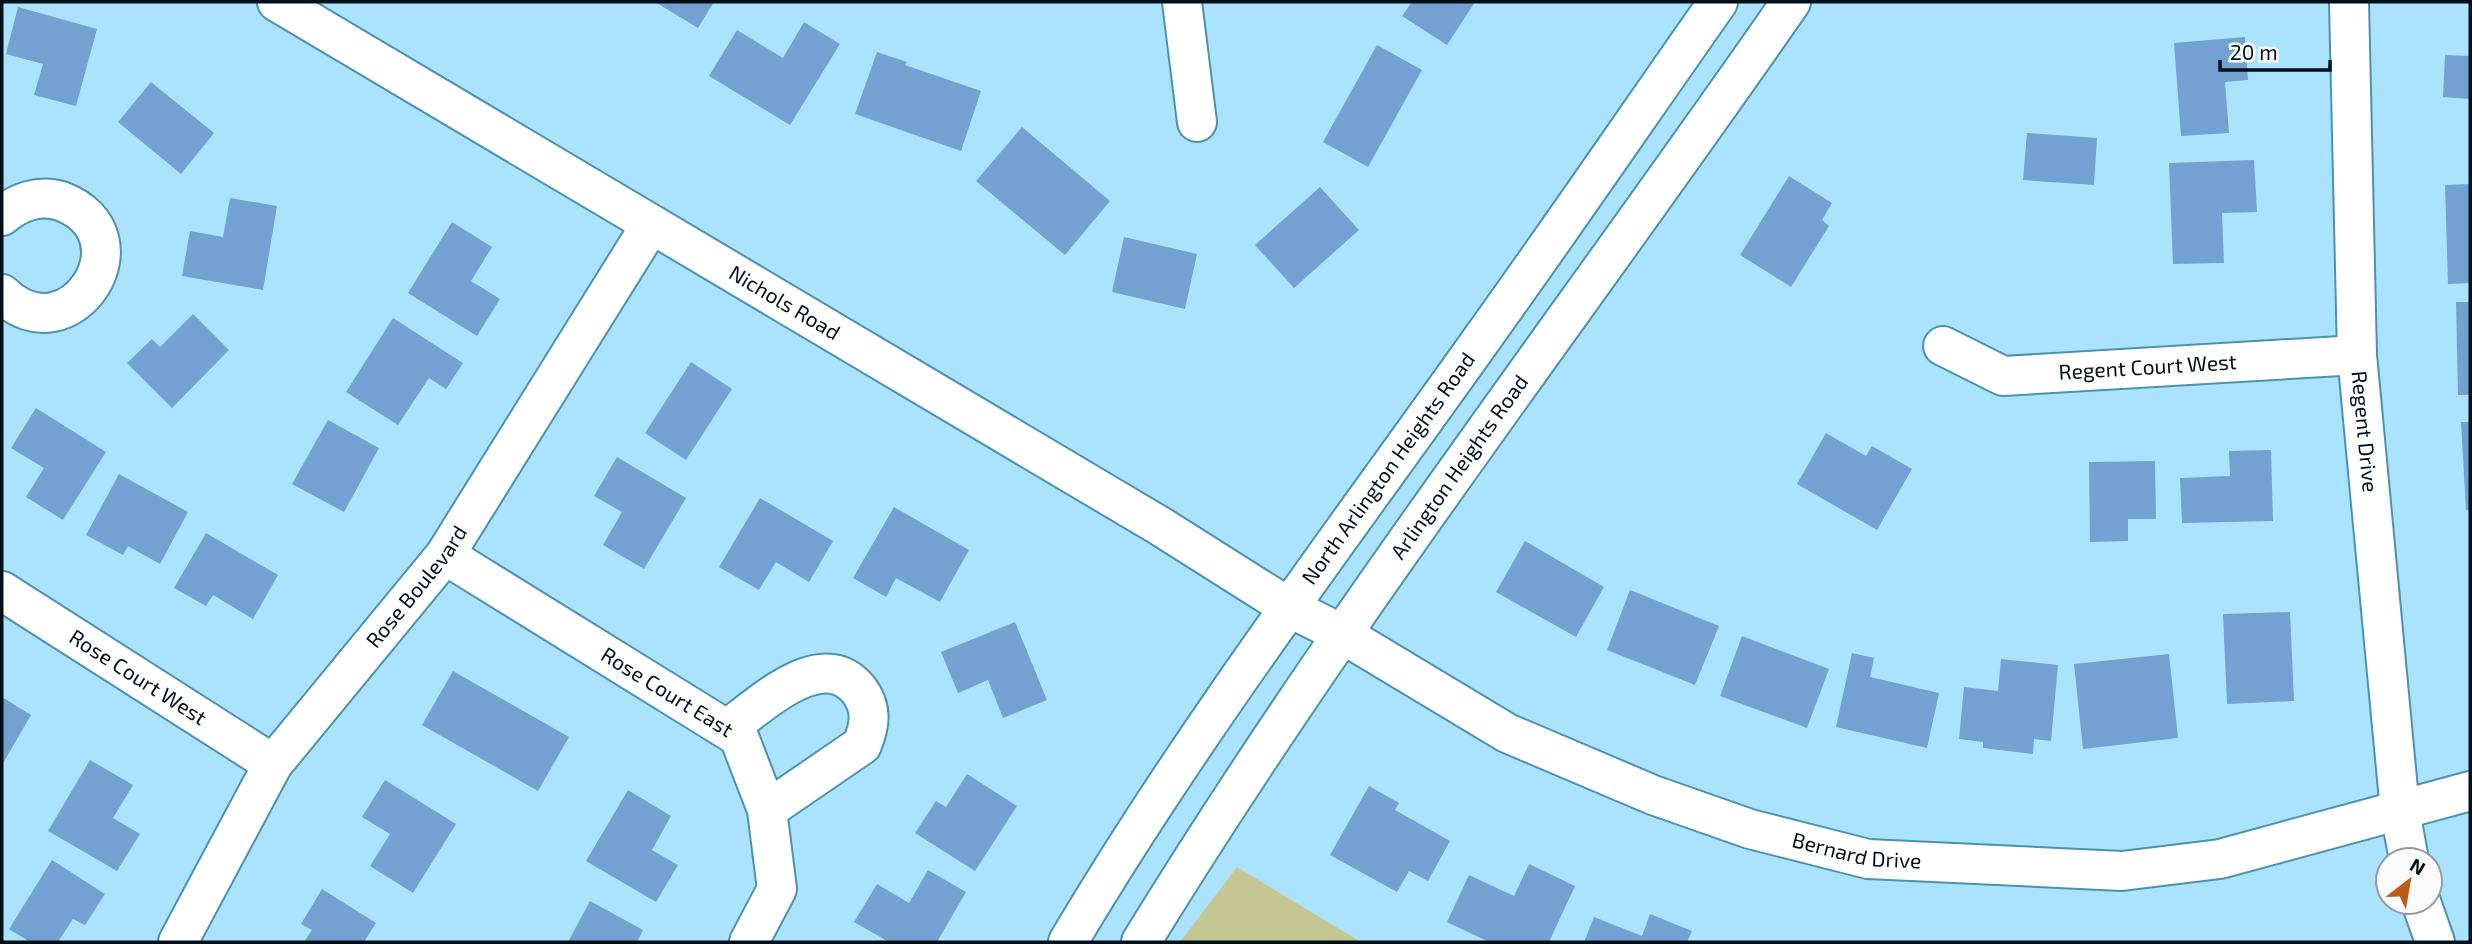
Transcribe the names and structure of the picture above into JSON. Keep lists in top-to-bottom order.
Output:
{
  "streets": {
    "street": [
      "Nichols Road",
      "Regent Court West",
      "Regent Drive",
      "Arlington Heights Road",
      "North Arlington Heights Road",
      "Rose Boulevard",
      "Rose Court West",
      "Rose Court East",
      "Bernard Drive"
    ]
  },
  "crossings": [
    ["Nichols Road", "North Arlington Heights Road"],
    ["Nichols Road", "Rose Boulevard"],
    ["Nichols Road", "Bernard Drive"],
    ["Regent Court West", "Regent Drive"],
    ["Regent Drive", "Bernard Drive"],
    ["Arlington Heights Road", "Bernard Drive"],
    ["North Arlington Heights Road", "Bernard Drive"],
    ["Rose Boulevard", "Rose Court West"],
    ["Rose Boulevard", "Rose Court East"]
  ],
  "scale_bar": "20 m",
  "north": "top right"
}
